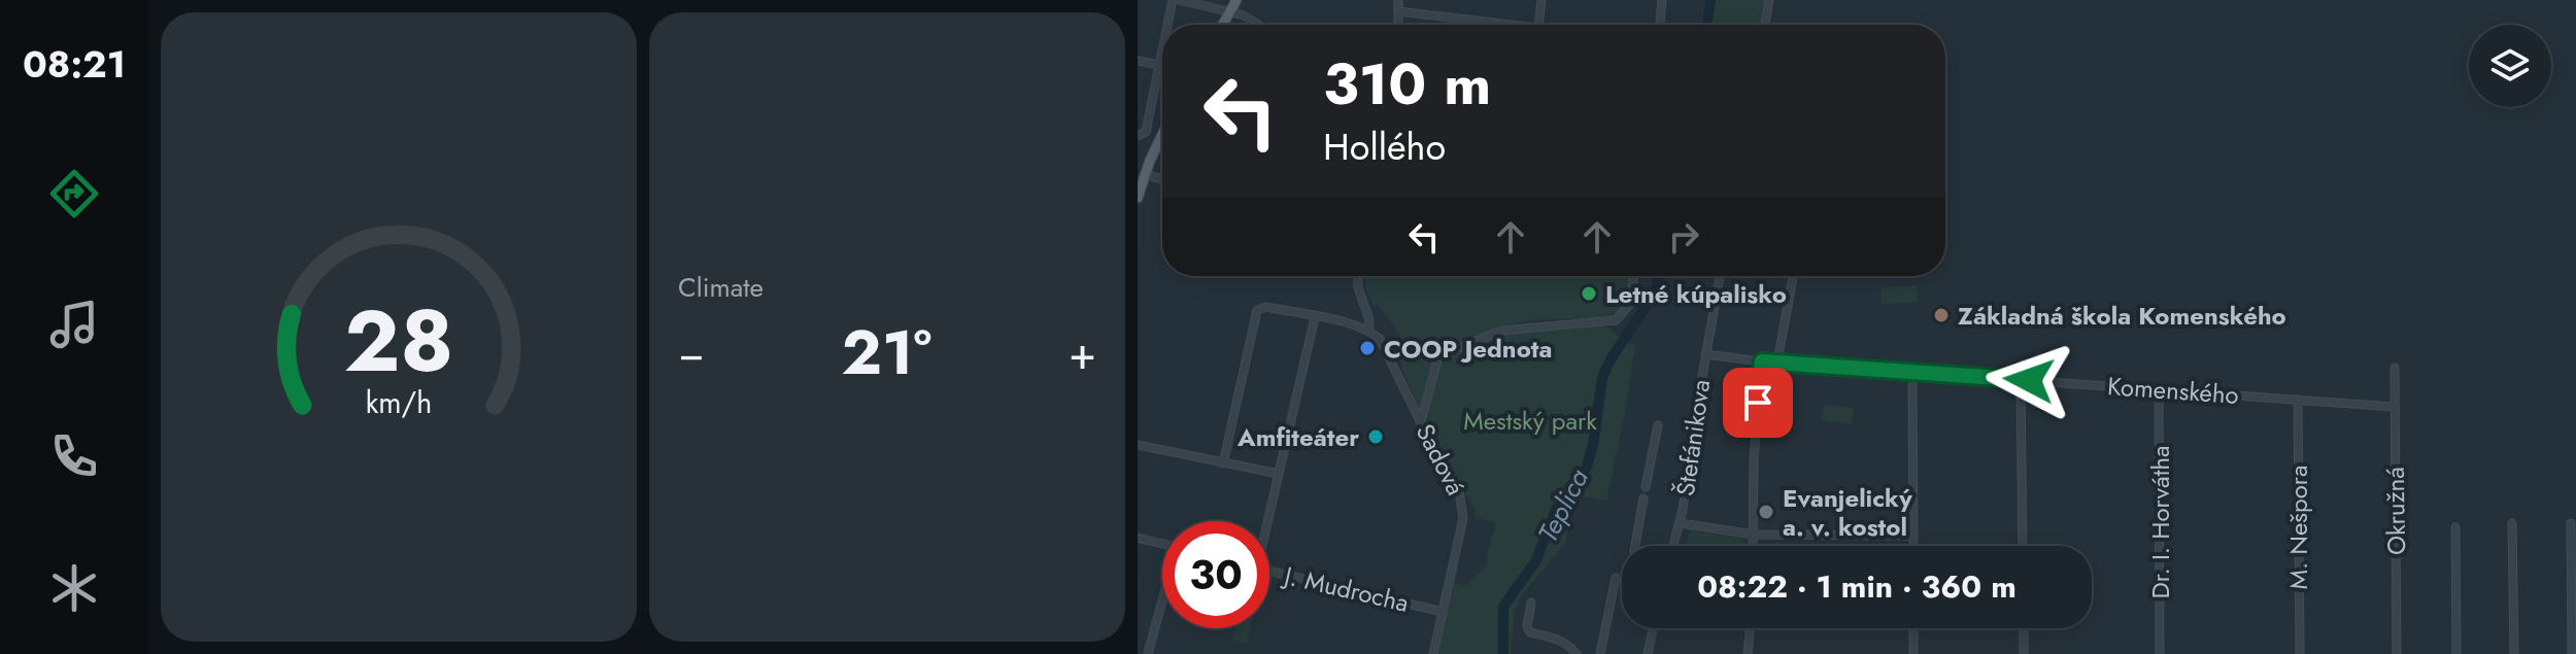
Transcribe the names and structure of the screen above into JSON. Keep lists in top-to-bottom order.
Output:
{
  "streets": {
    "street": [
      "Komenského",
      "Štefánikova",
      "Sadová",
      "Okružná",
      "Dr. I. Horvátha",
      "M. Nešpora",
      "J. Mudrocha"
    ]
  },
  "crossings": [
    ["Komenského", "Štefánikova"],
    ["Komenského", "Okružná"],
    ["Komenského", "Dr. I. Horvátha"],
    ["Komenského", "M. Nešpora"],
    ["Sadová", "J. Mudrocha"]
  ],
  "water": ["Teplica"],
  "parks": ["Mestský park"],
  "places": [
    "Letné kúpalisko",
    "Základná škola Komenského",
    "COOP Jednota",
    "Amfiteáter",
    "Evanjelický a. v. kostol"
  ],
  "page": {
    "tabs": "08:21",
    "tile": "Climate",
    "turn": ["310 m", "Hollého"],
    "heat": ["−", "21°", "+"],
    "limit": "30",
    "trip": "08:22 · 1 min · 360 m",
    "gauge": ["28", "km/h"]
  }
}
